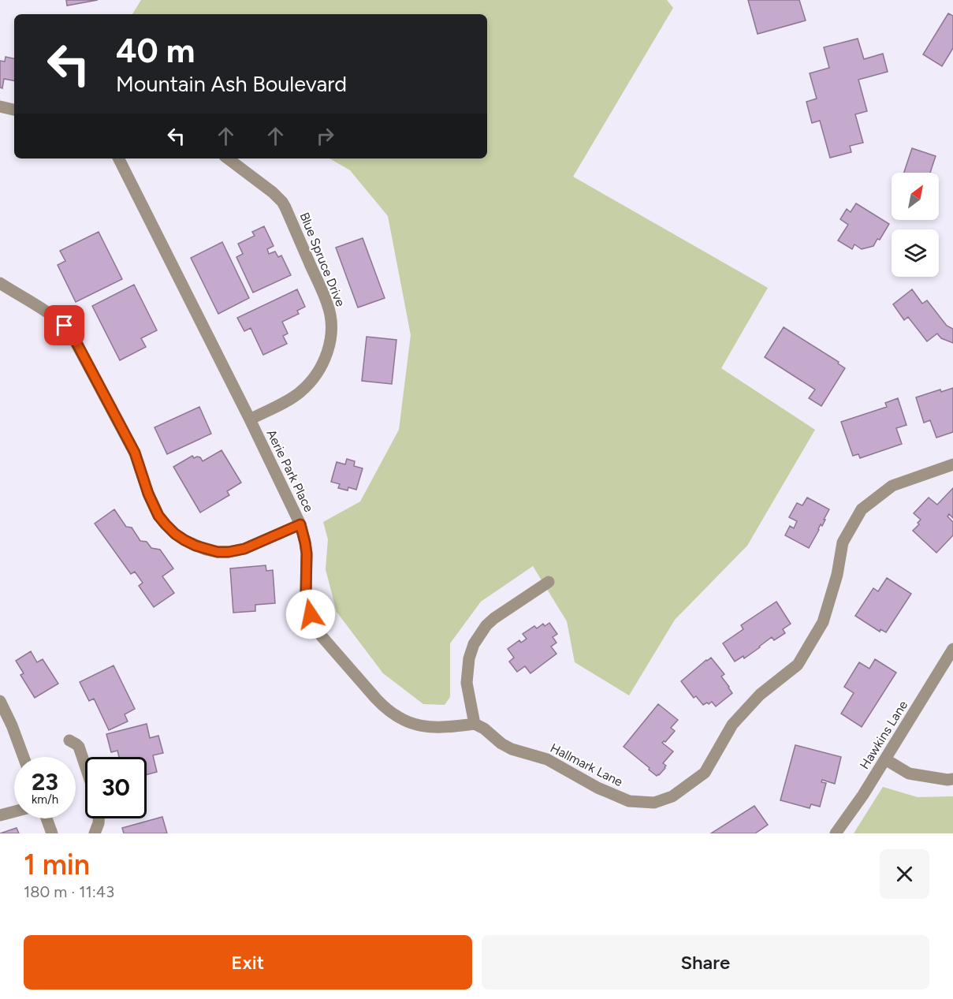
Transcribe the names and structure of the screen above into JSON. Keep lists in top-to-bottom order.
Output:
{
  "streets": {
    "street": [
      "Blue Spruce Drive",
      "Aerie Park Place",
      "Hawkins Lane",
      "Hallmark Lane"
    ]
  },
  "crossings": [
    ["Blue Spruce Drive", "Aerie Park Place"],
    ["Aerie Park Place", "Hallmark Lane"]
  ],
  "north": "top right",
  "page": {
    "turn": ["40 m", "Mountain Ash Boulevard"],
    "speed": "23 km/h",
    "limit": "30",
    "heading": ["1 min", "180 m · 11:43"],
    "buttons": ["Exit", "Share"]
  }
}
